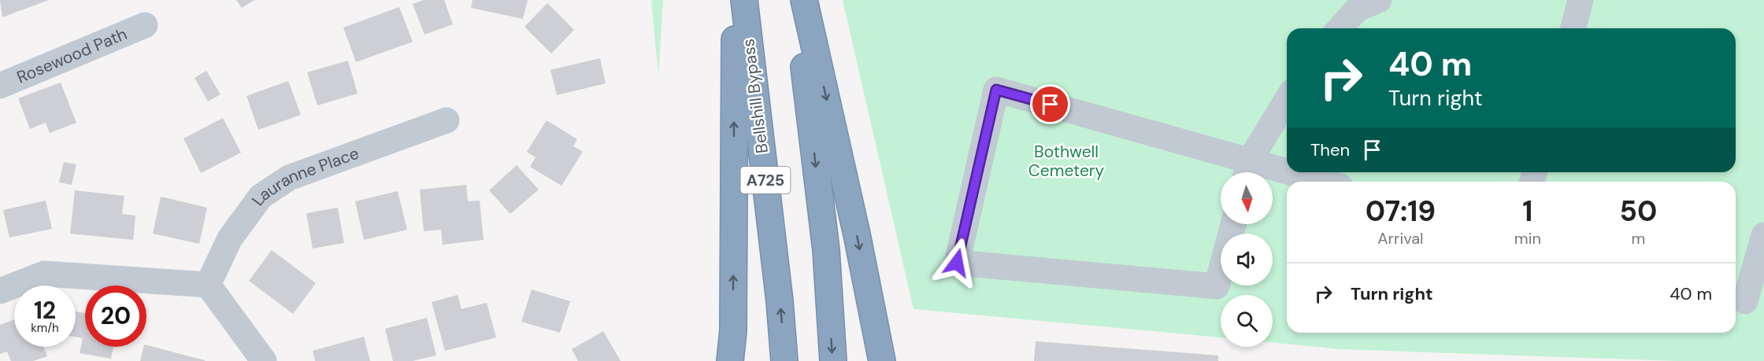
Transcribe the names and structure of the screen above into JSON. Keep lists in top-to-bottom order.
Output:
{
  "streets": {
    "highway": ["Bellshill Bypass", "A725"],
    "street": ["Rosewood Path", "Lauranne Place"]
  },
  "parks": ["Bothwell Cemetery"],
  "north": "bottom",
  "page": {
    "turn": ["40 m", "Turn right"],
    "then": "Then",
    "eta": [
      "07:19",
      "Arrival",
      "1",
      "min",
      "50",
      "m"
    ],
    "list": [
      {
        "name": "Turn right",
        "value": "40 m"
      }
    ],
    "speed": "12 km/h",
    "limit": "20"
  }
}
